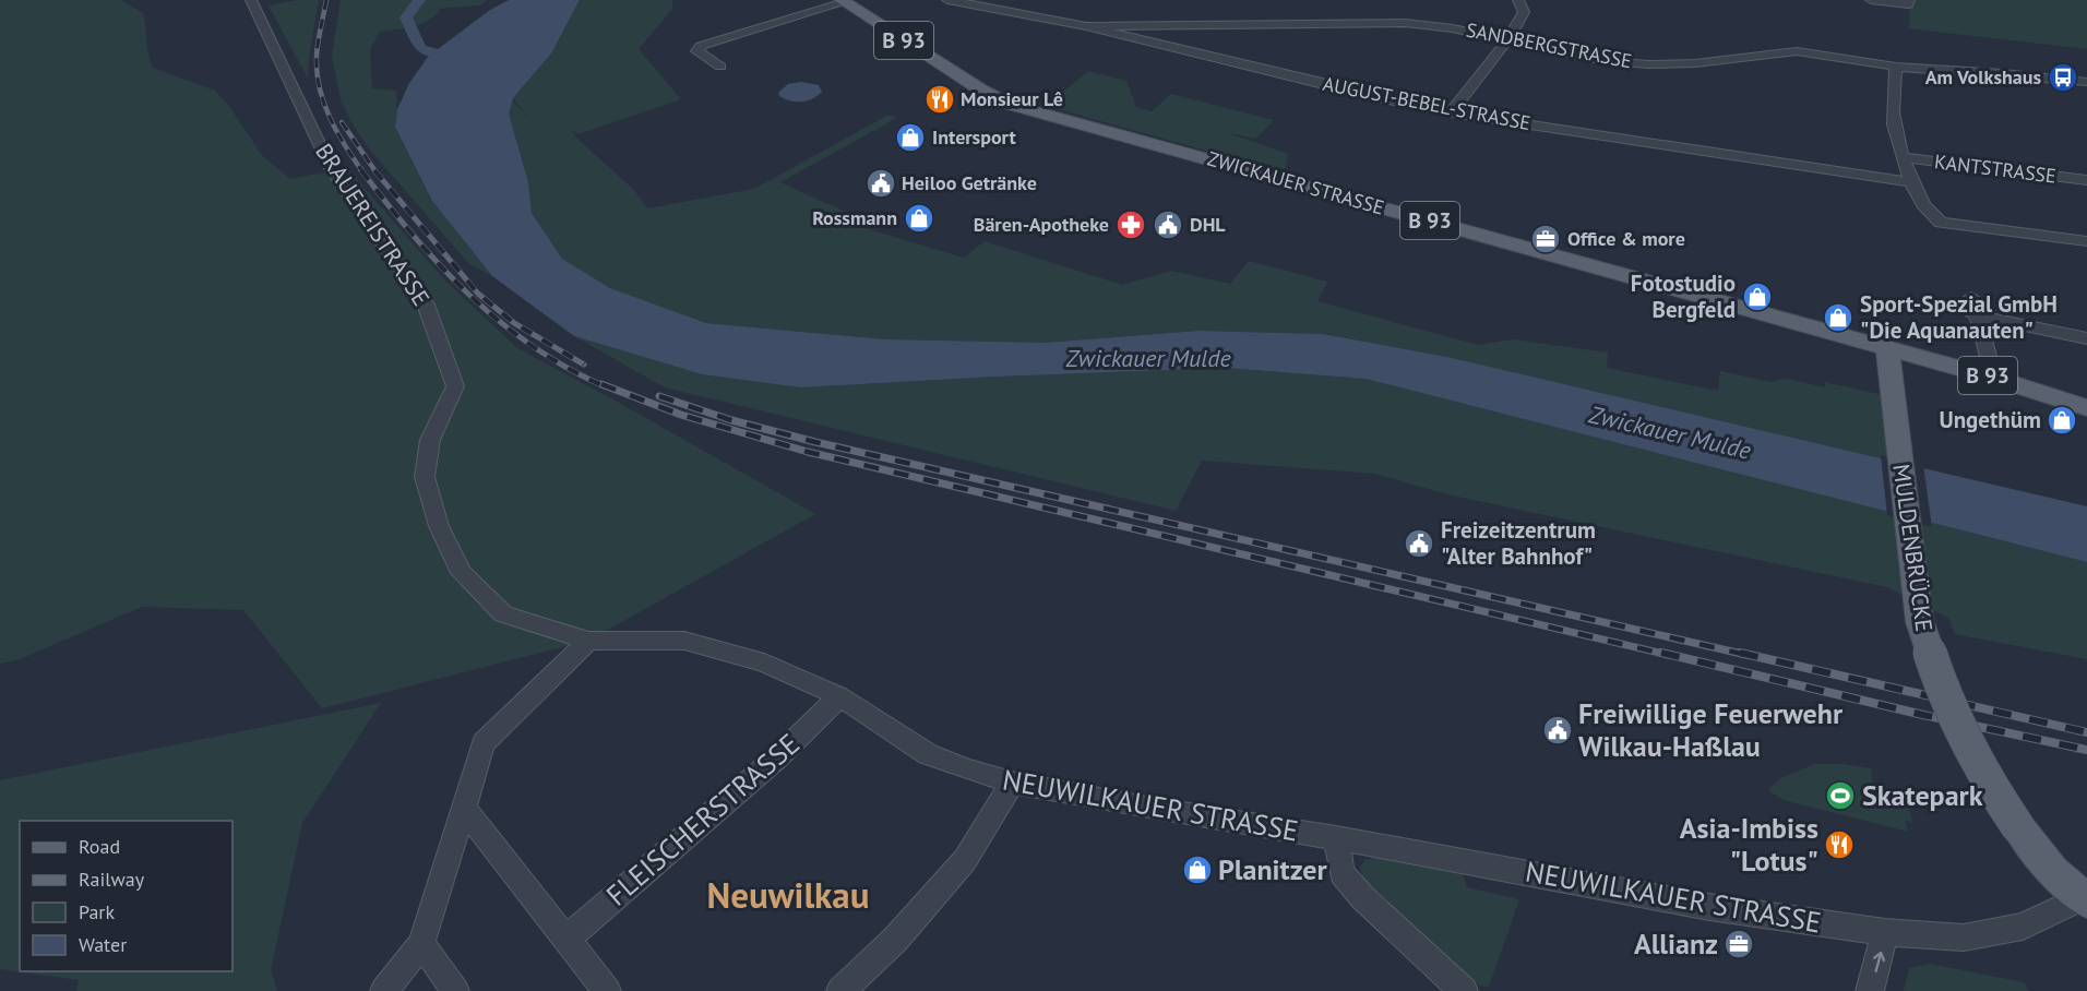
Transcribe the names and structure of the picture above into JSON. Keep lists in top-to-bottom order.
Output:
{
  "streets": {
    "main road": ["B 93", "ZWICKAUER STRASSE", "MULDENBRÜCKE"],
    "street": [
      "SANDBERGSTRASSE",
      "AUGUST-BEBEL-STRASSE",
      "KANTSTRASSE",
      "BRAUEREISTRASSE",
      "NEUWILKAUER STRASSE",
      "FLEISCHERSTRASSE"
    ]
  },
  "crossings": [
    ["B 93", "ZWICKAUER STRASSE"],
    ["B 93", "MULDENBRÜCKE"],
    ["SANDBERGSTRASSE", "AUGUST-BEBEL-STRASSE"],
    ["ZWICKAUER STRASSE", "MULDENBRÜCKE"],
    ["BRAUEREISTRASSE", "NEUWILKAUER STRASSE"],
    ["MULDENBRÜCKE", "NEUWILKAUER STRASSE"],
    ["NEUWILKAUER STRASSE", "FLEISCHERSTRASSE"]
  ],
  "districts": ["Neuwilkau"],
  "water": ["Zwickauer Mulde"],
  "places": {
    "bus stop": ["Am Volkshaus"],
    "restaurant": ["Monsieur Lê", "Asia-Imbiss \"Lotus\""],
    "shop": [
      "Intersport",
      "Rossmann",
      "Fotostudio Bergfeld",
      "Sport-Spezial GmbH \"Die Aquanauten\"",
      "Ungethüm",
      "Planitzer"
    ],
    "public building": [
      "Heiloo Getränke",
      "DHL",
      "Freizeitzentrum \"Alter Bahnhof\"",
      "Freiwillige Feuerwehr Wilkau-Haßlau"
    ],
    "pharmacy": ["Bären-Apotheke"],
    "office": ["Office & more", "Allianz"],
    "sports": ["Skatepark"]
  },
  "legend": [
    "Road",
    "Railway",
    "Park",
    "Water"
  ]
}
